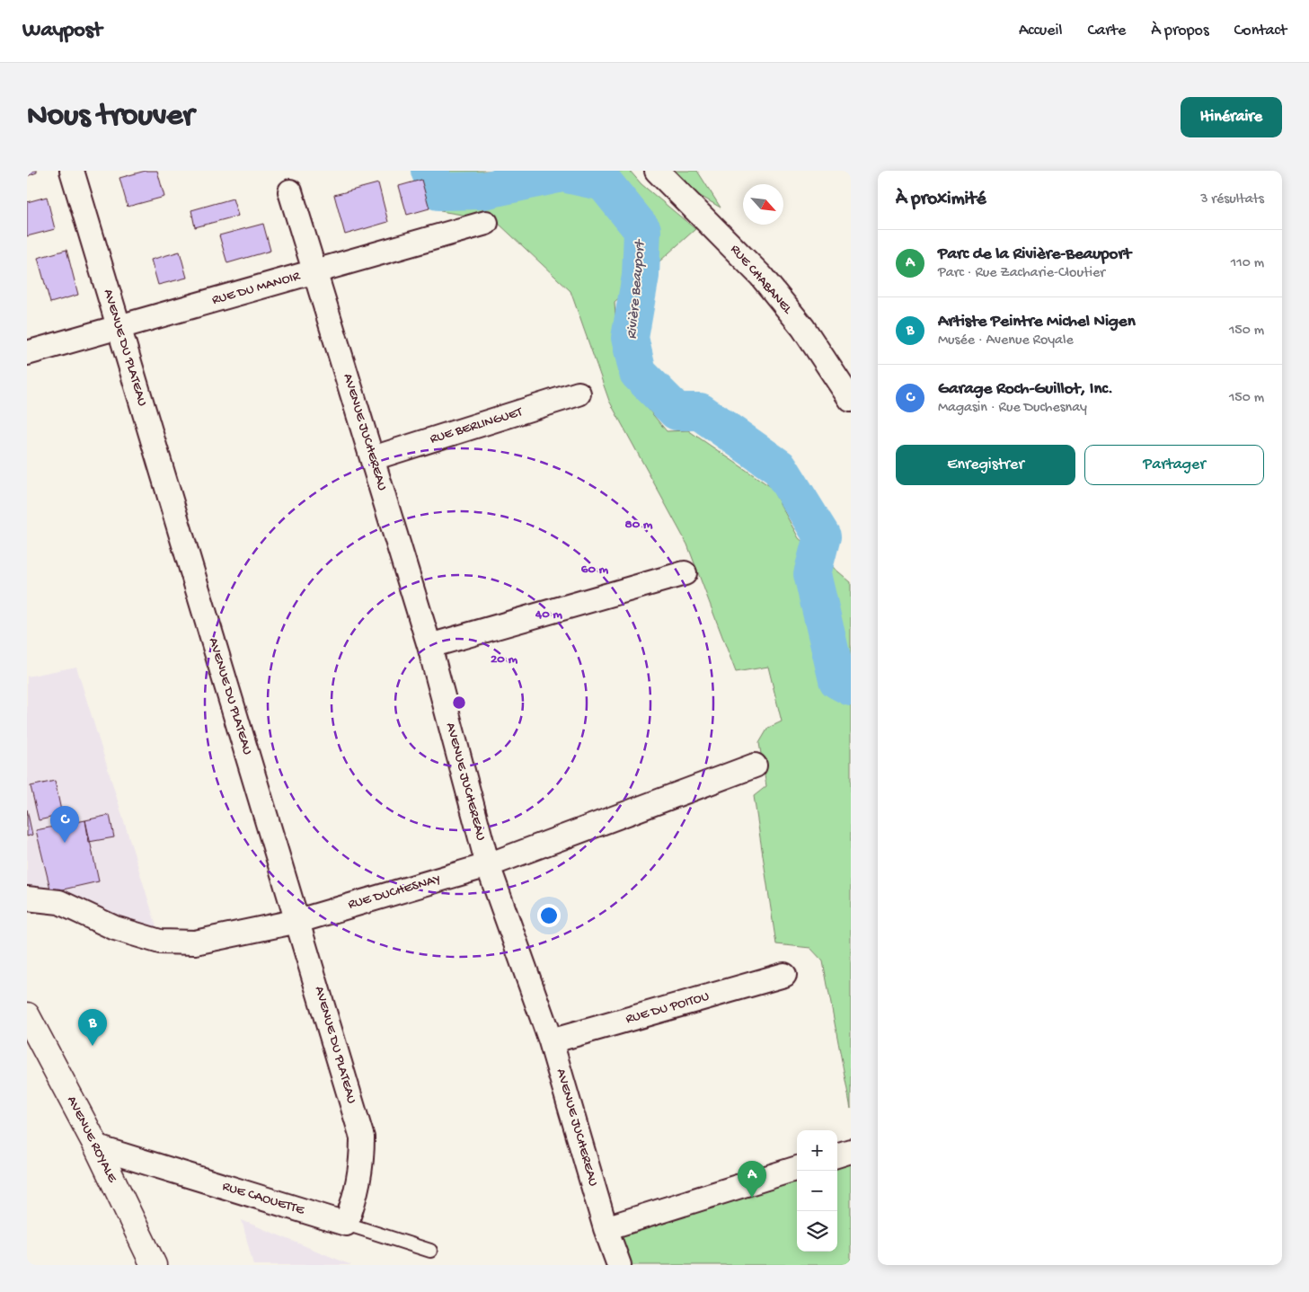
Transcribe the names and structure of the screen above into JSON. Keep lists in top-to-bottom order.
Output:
{
  "streets": {
    "main road": ["AVENUE ROYALE"],
    "street": [
      "RUE CHABANEL",
      "RUE DU MANOIR",
      "AVENUE DU PLATEAU",
      "RUE BERLINGUET",
      "AVENUE JUCHEREAU",
      "RUE DUCHESNAY",
      "RUE DU POITOU",
      "RUE CAOUETTE"
    ]
  },
  "crossings": [
    ["RUE DU MANOIR", "AVENUE DU PLATEAU"],
    ["RUE DU MANOIR", "AVENUE JUCHEREAU"],
    ["AVENUE DU PLATEAU", "RUE DUCHESNAY"],
    ["AVENUE DU PLATEAU", "RUE CAOUETTE"],
    ["RUE BERLINGUET", "AVENUE JUCHEREAU"],
    ["AVENUE JUCHEREAU", "RUE DUCHESNAY"],
    ["AVENUE JUCHEREAU", "RUE DU POITOU"],
    ["AVENUE ROYALE", "RUE CAOUETTE"]
  ],
  "water": ["Rivière Beauport"],
  "north": "bottom right",
  "page": {
    "header": "Waypost",
    "nav": [
      "Accueil",
      "Carte",
      "À propos",
      "Contact"
    ],
    "buttons": [
      "Itinéraire",
      ["Enregistrer", "Partager"]
    ],
    "title": "Nous trouver",
    "heading": ["À proximité", "3 résultats"],
    "list": [
      {
        "mark": "A",
        "name": "Parc de la Rivière-Beauport",
        "note": "Parc · Rue Zacharie-Cloutier",
        "value": "110 m"
      },
      {
        "mark": "B",
        "name": "Artiste Peintre Michel Nigen",
        "note": "Musée · Avenue Royale",
        "value": "150 m"
      },
      {
        "mark": "C",
        "name": "Garage Roch-Guillot, Inc.",
        "note": "Magasin · Rue Duchesnay",
        "value": "150 m"
      }
    ],
    "pins": ["C", "B", "A"],
    "map_buttons": ["+", "−"]
  },
  "rings": [
    "80 m",
    "60 m",
    "40 m",
    "20 m"
  ]
}
